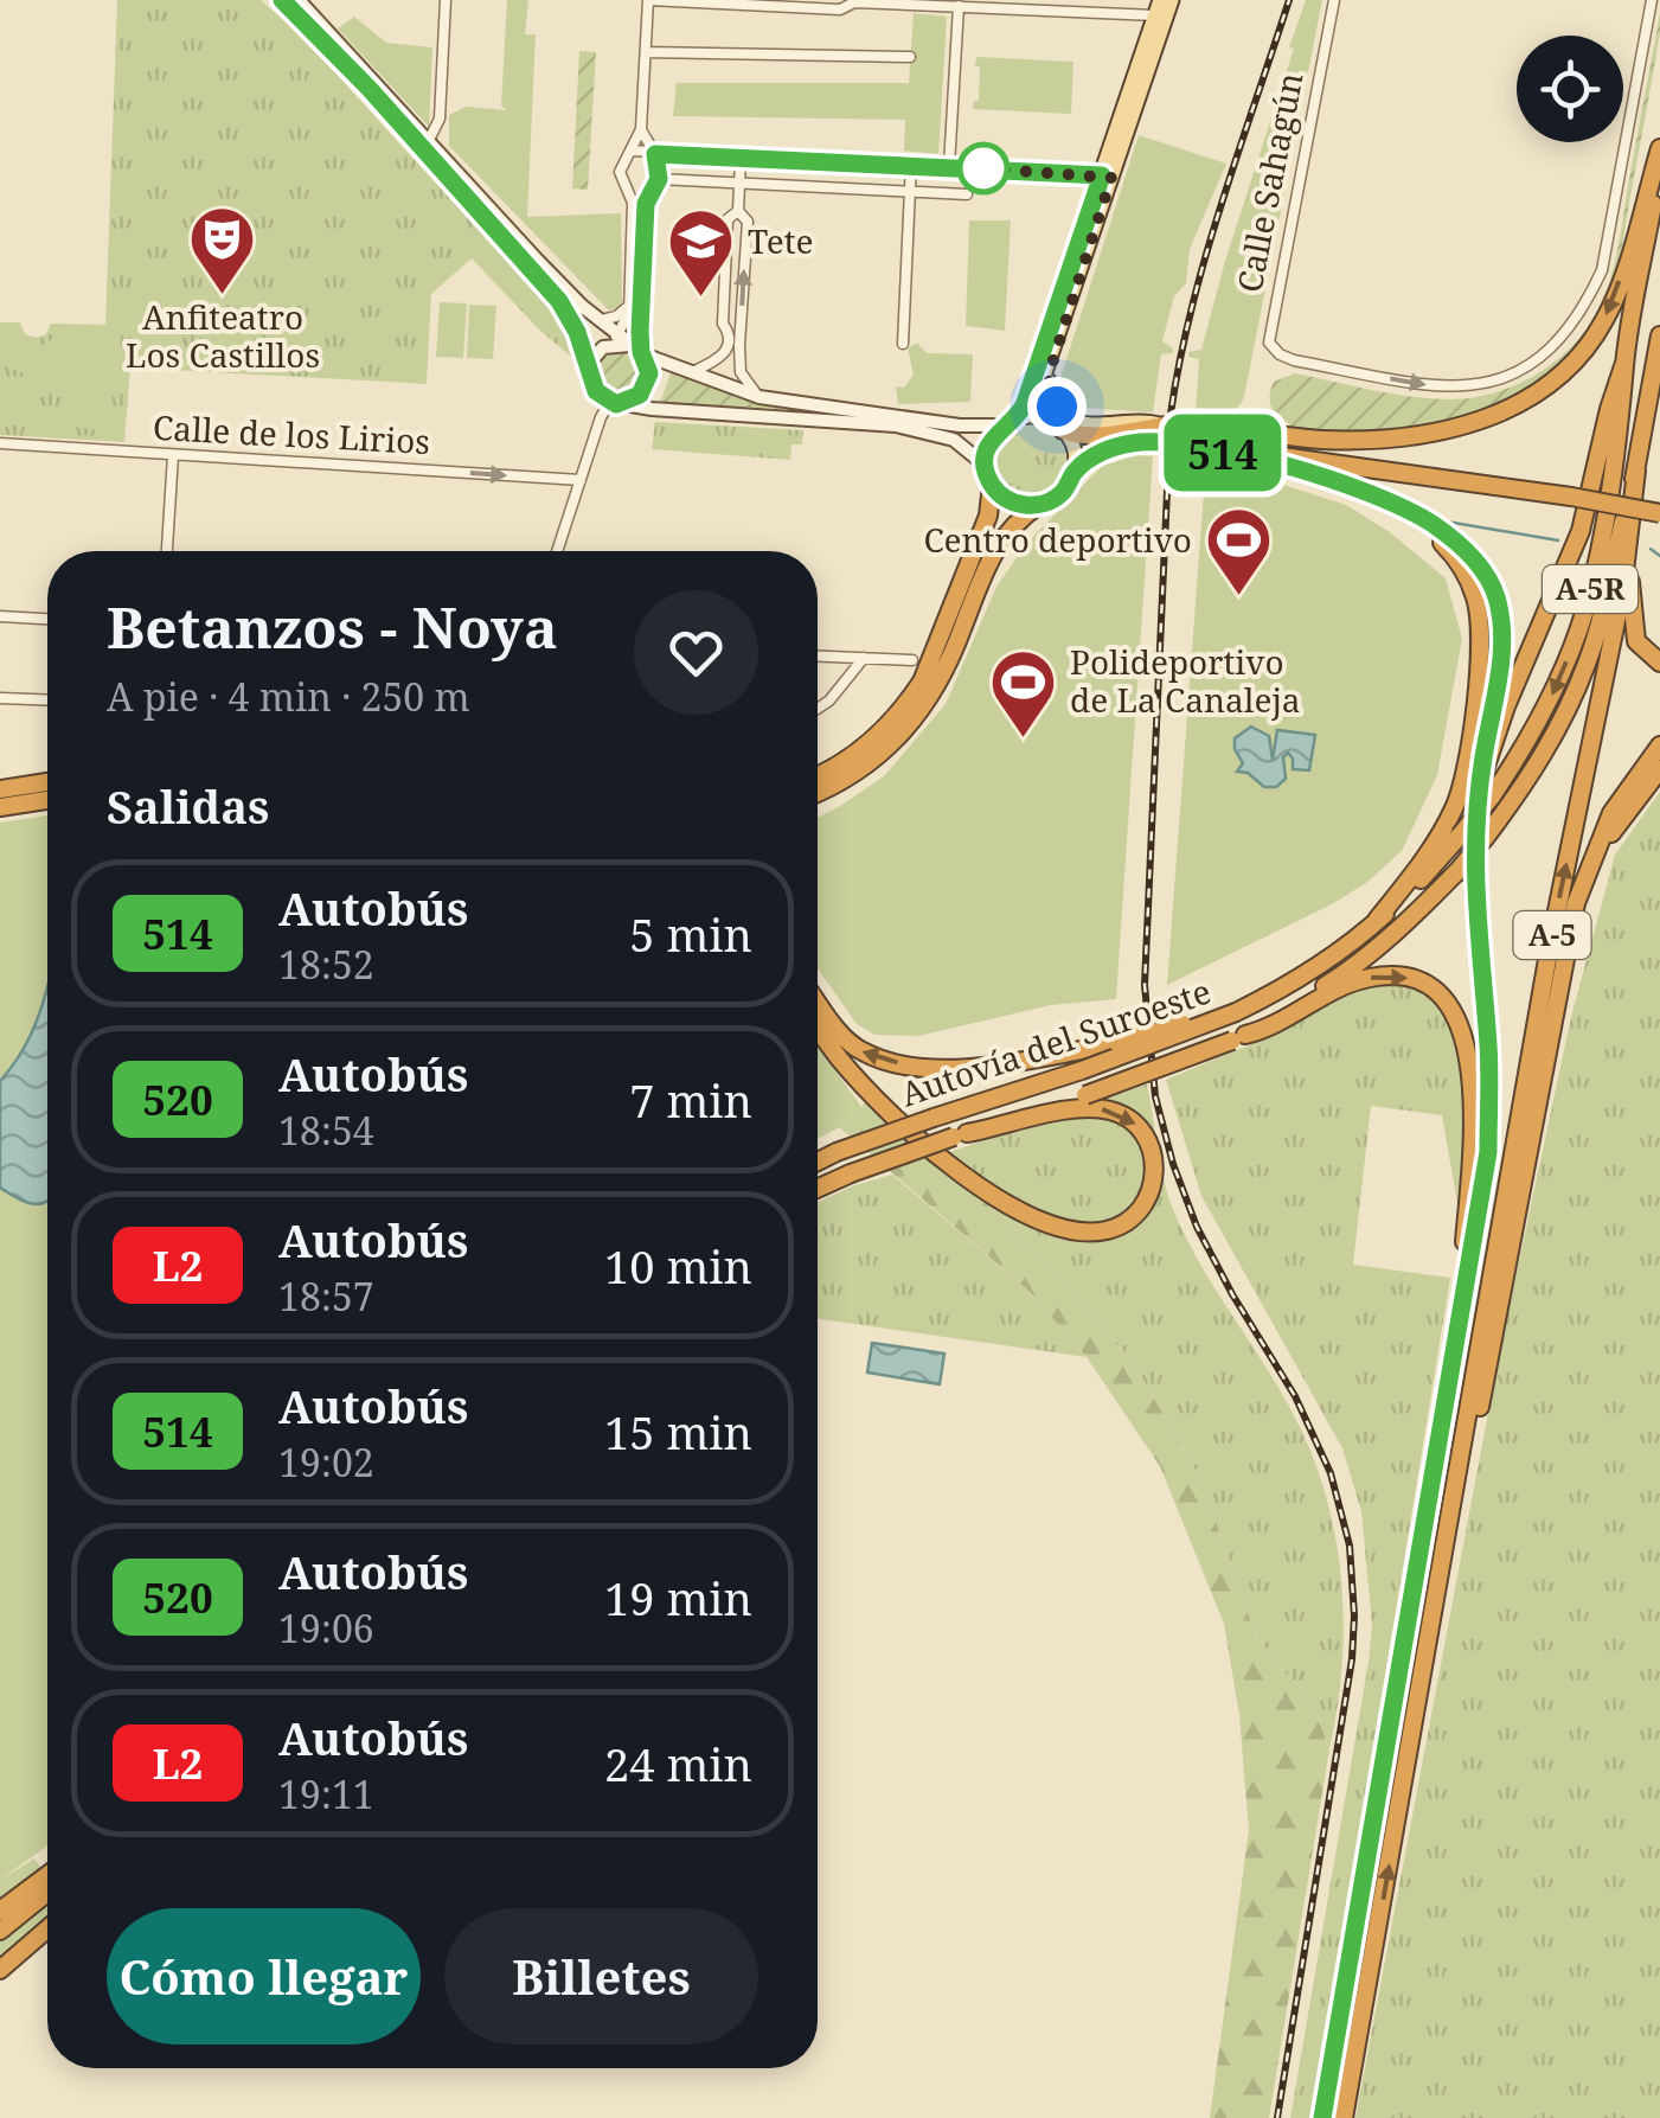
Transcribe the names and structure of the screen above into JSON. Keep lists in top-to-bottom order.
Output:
{
  "streets": {
    "highway": ["A-5R", "A-5", "Autovía del Suroeste"],
    "street": ["Calle Sahagún", "Calle de los Lirios"]
  },
  "one_way": ["Calle de los Lirios"],
  "places": {
    "theatre": ["Anfiteatro Los Castillos"],
    "school or university": ["Tete"],
    "sports": ["Centro deportivo", "Polideportivo de La Canaleja"]
  },
  "lines": ["bus line 514"],
  "page": {
    "on_map": "514",
    "heading": [
      ["Betanzos - Noya", "A pie · 4 min · 250 m"],
      "Salidas"
    ],
    "list": [
      {
        "mark": "514",
        "name": "Autobús",
        "note": "18:52",
        "value": "5 min"
      },
      {
        "mark": "520",
        "name": "Autobús",
        "note": "18:54",
        "value": "7 min"
      },
      {
        "mark": "L2",
        "name": "Autobús",
        "note": "18:57",
        "value": "10 min"
      },
      {
        "mark": "514",
        "name": "Autobús",
        "note": "19:02",
        "value": "15 min"
      },
      {
        "mark": "520",
        "name": "Autobús",
        "note": "19:06",
        "value": "19 min"
      },
      {
        "mark": "L2",
        "name": "Autobús",
        "note": "19:11",
        "value": "24 min"
      }
    ],
    "buttons": ["Cómo llegar", "Billetes"]
  }
}
